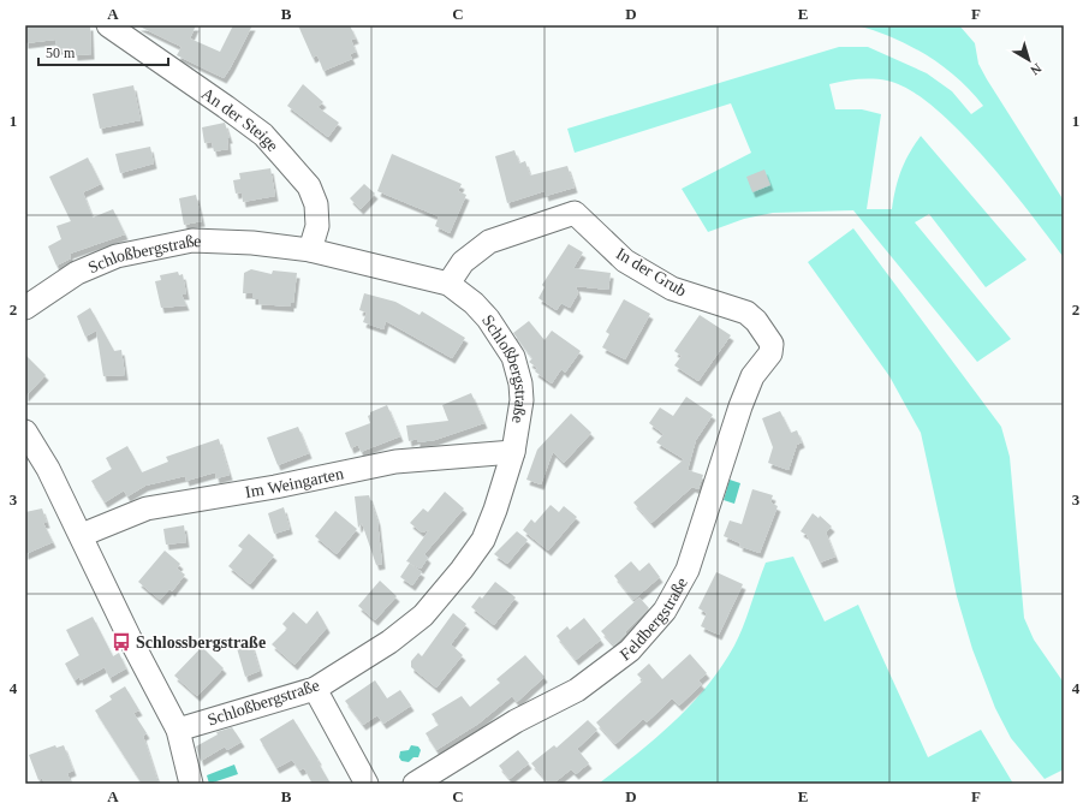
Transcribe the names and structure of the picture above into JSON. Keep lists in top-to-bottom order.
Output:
{
  "streets": {
    "street": [
      "An der Steige",
      "Schloßbergstraße",
      "In der Grub",
      "Im Weingarten",
      "Feldbergstraße"
    ]
  },
  "crossings": [
    ["An der Steige", "Schloßbergstraße"],
    ["Schloßbergstraße", "In der Grub"],
    ["Schloßbergstraße", "Im Weingarten"],
    ["In der Grub", "Feldbergstraße"]
  ],
  "places": {
    "bus stop": ["Schlossbergstraße"]
  },
  "scale_bar": "50 m",
  "north": "bottom right",
  "grid": {
    "columns": [
      "A",
      "B",
      "C",
      "D",
      "E",
      "F"
    ],
    "rows": [
      "1",
      "2",
      "3",
      "4"
    ]
  }
}
